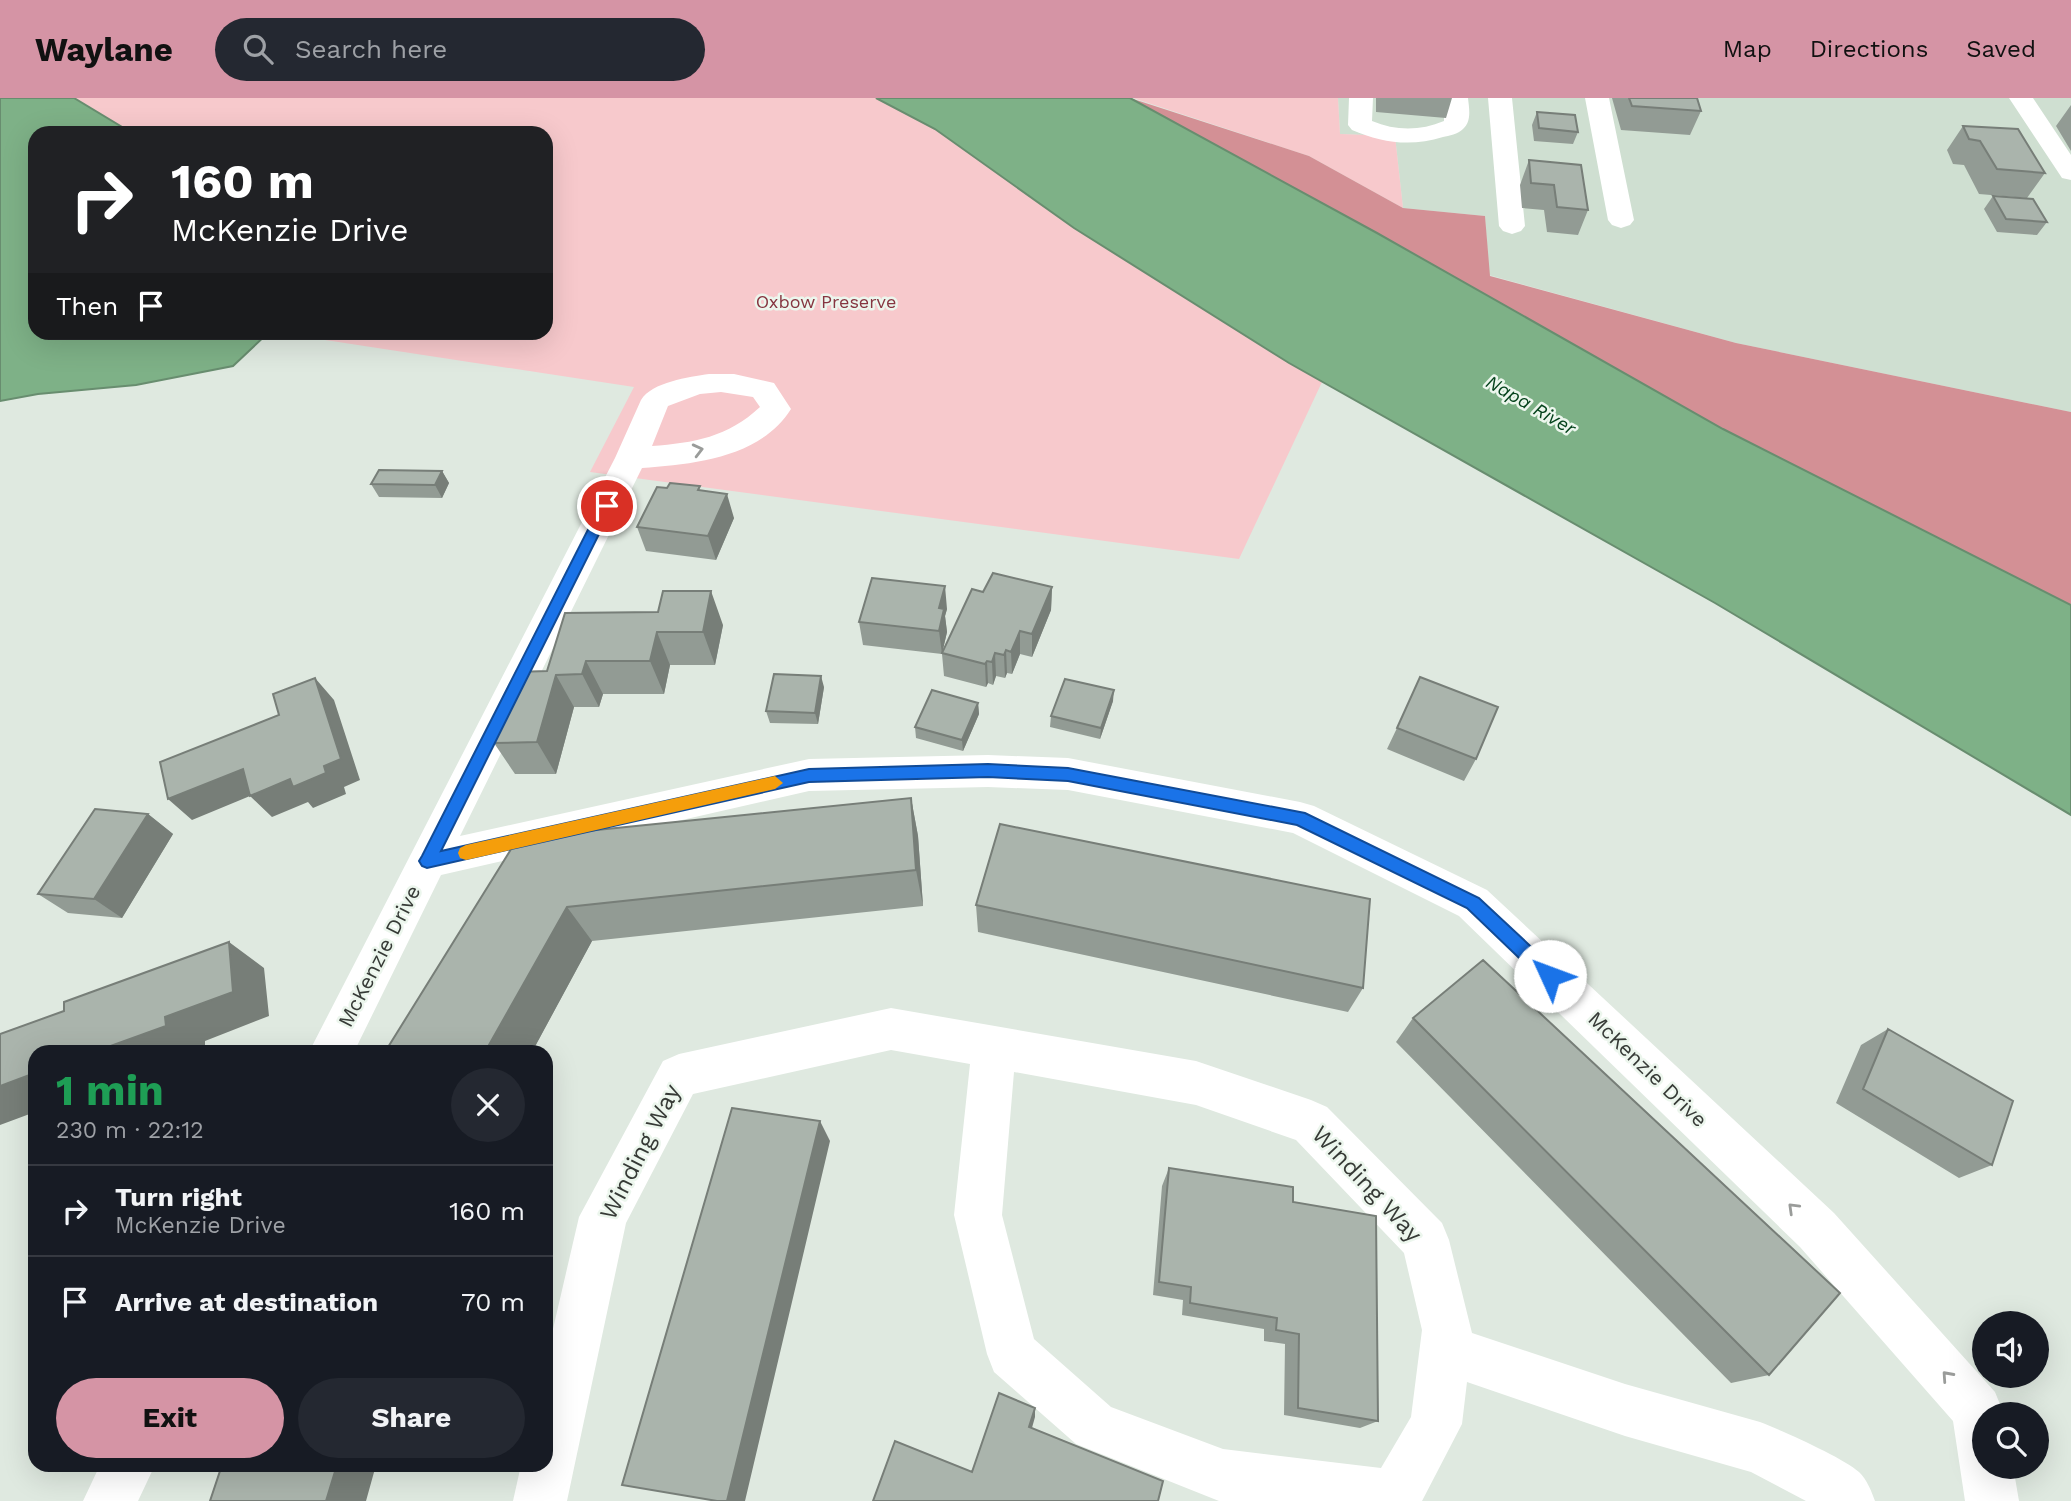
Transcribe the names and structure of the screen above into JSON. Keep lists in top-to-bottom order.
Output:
{
  "streets": {
    "street": ["McKenzie Drive", "Winding Way"]
  },
  "one_way": ["McKenzie Drive"],
  "water": ["Napa River"],
  "parks": ["Oxbow Preserve"],
  "page": {
    "header": "Waylane",
    "search": "Search here",
    "nav": ["Map", "Directions", "Saved"],
    "turn": ["160 m", "McKenzie Drive"],
    "then": "Then",
    "heading": ["1 min", "230 m · 22:12"],
    "list": [
      {
        "name": "Turn right",
        "note": "McKenzie Drive",
        "value": "160 m"
      },
      {
        "name": "Arrive at destination",
        "value": "70 m"
      }
    ],
    "buttons": ["Exit", "Share"]
  }
}
